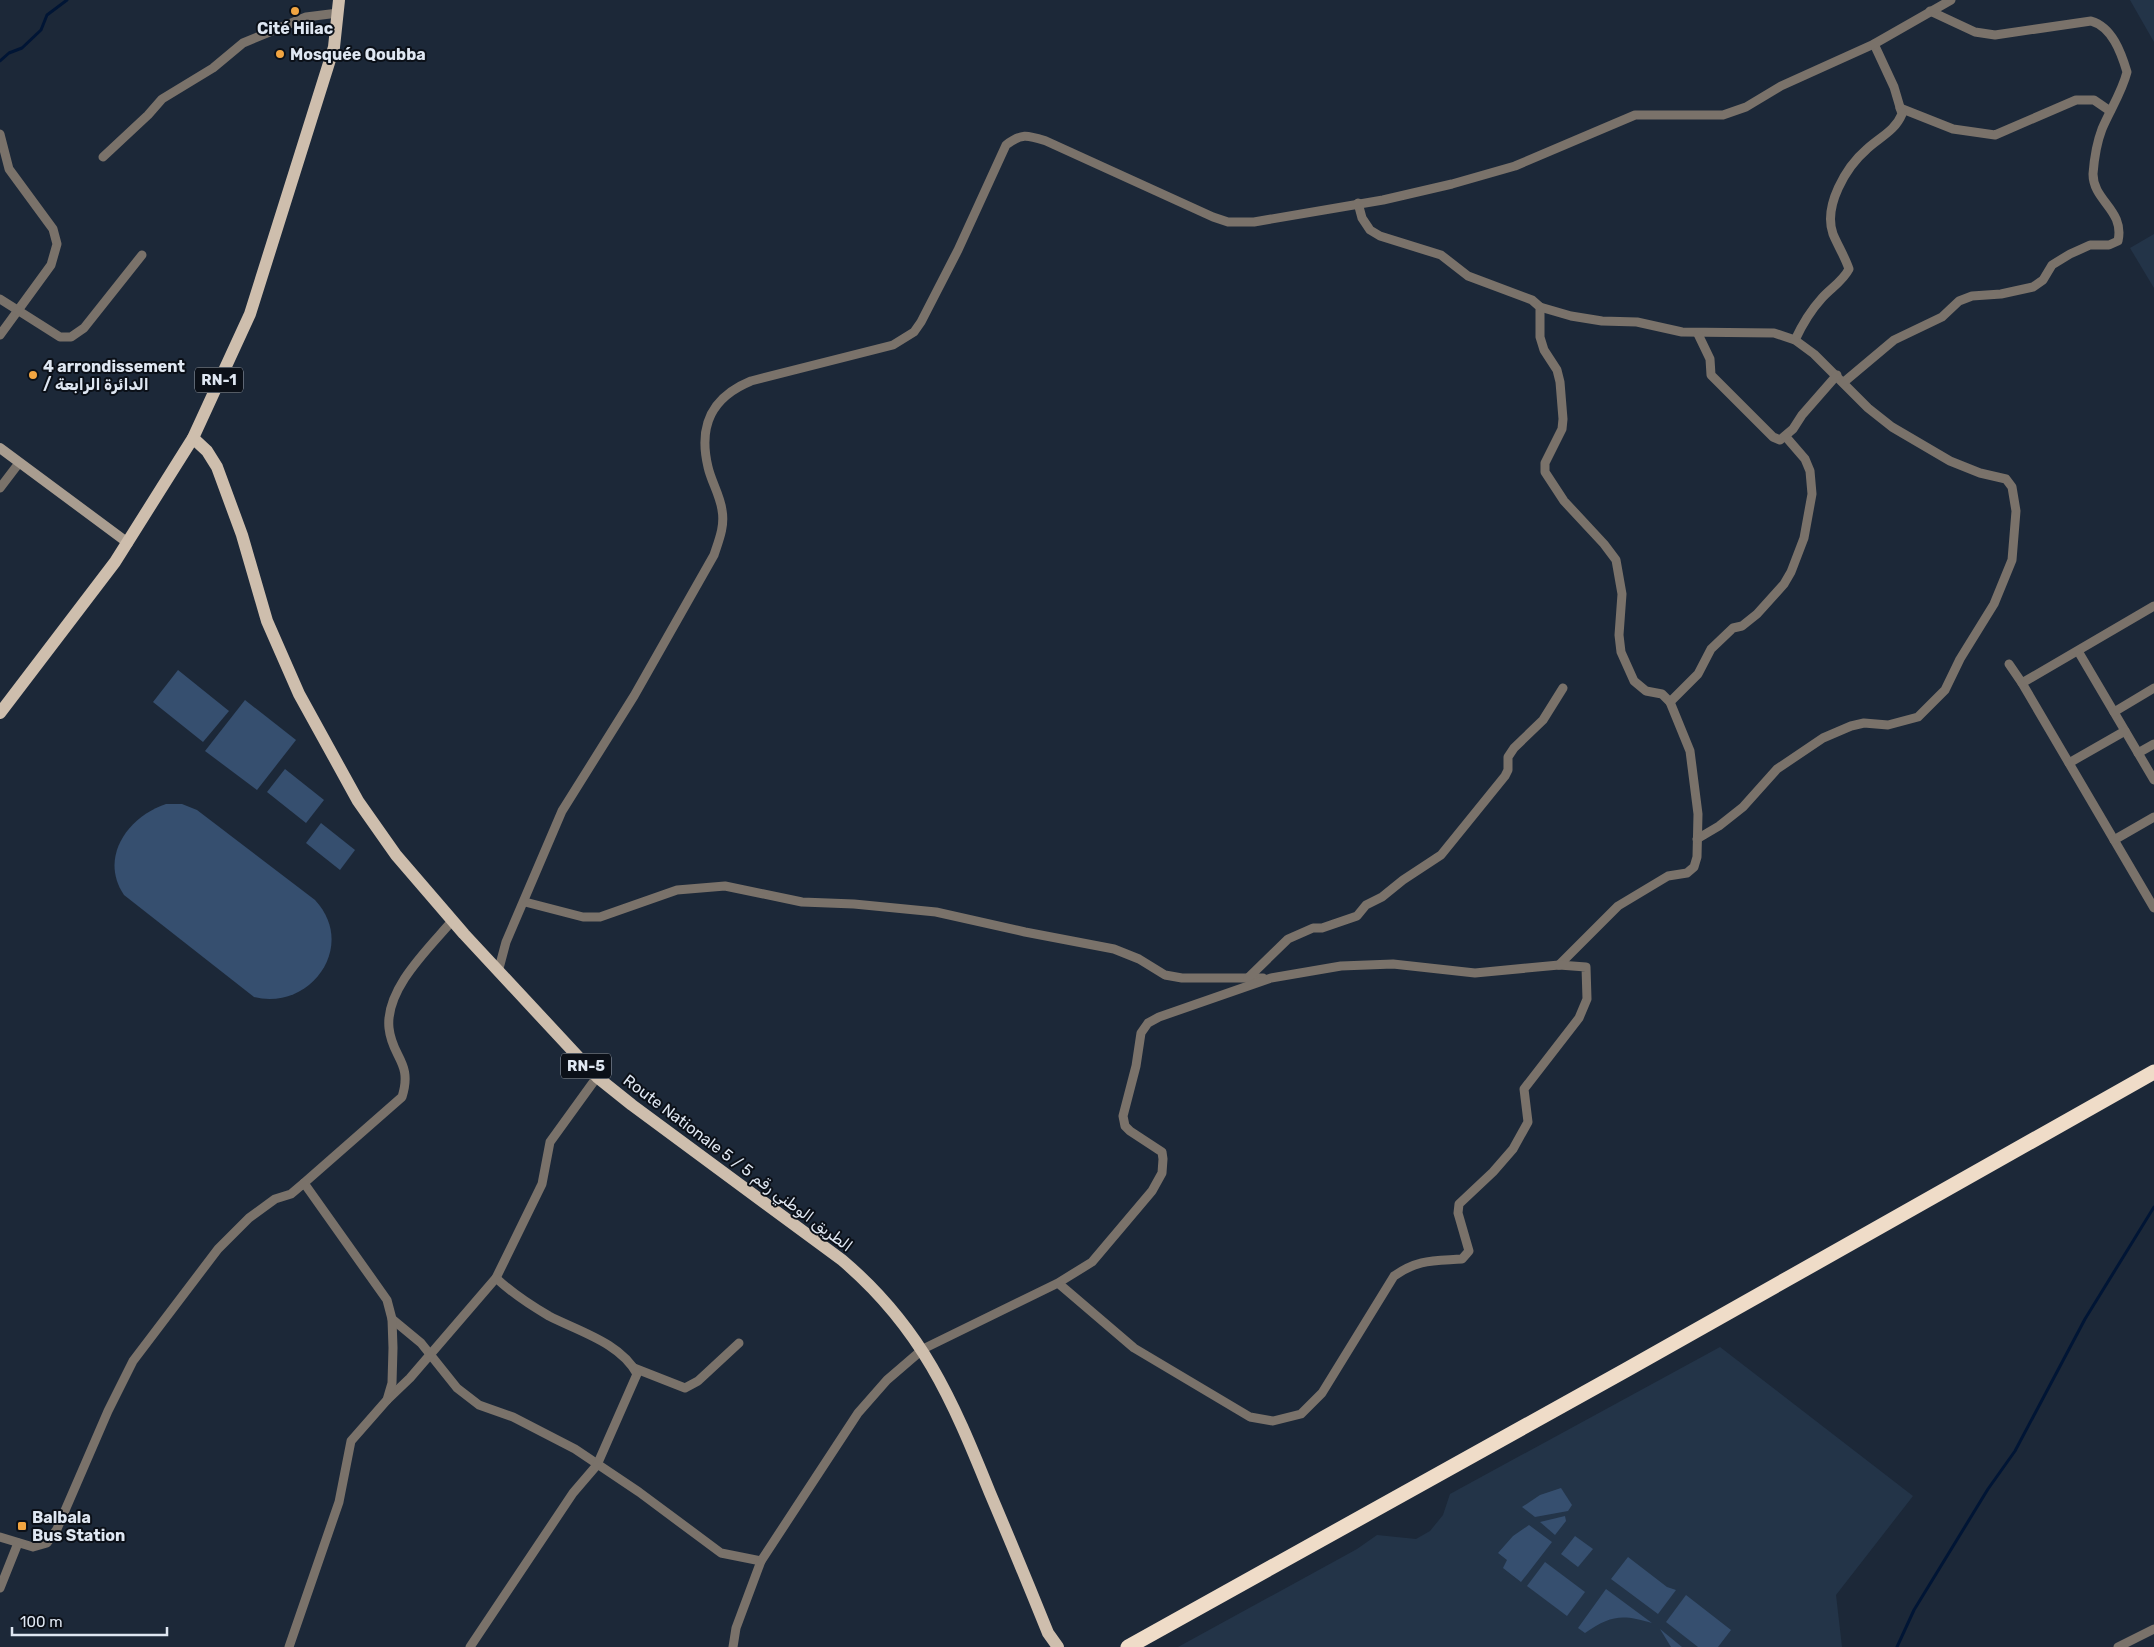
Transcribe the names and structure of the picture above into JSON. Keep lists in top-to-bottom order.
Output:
{
  "streets": {
    "main road": ["RN-1", "RN-5", "Route Nationale 5 / الطريق الوطني رقم 5"]
  },
  "crossings": [
    ["RN-1", "Route Nationale 5 / الطريق الوطني رقم 5"],
    ["RN-5", "Route Nationale 5 / الطريق الوطني رقم 5"]
  ],
  "places": {
    "other": ["Cité Hilac", "Mosquée Qoubba", "4 arrondissement / الدائرة الرابعة"],
    "transit": ["Balbala Bus Station"]
  },
  "scale_bar": "100 m"
}
